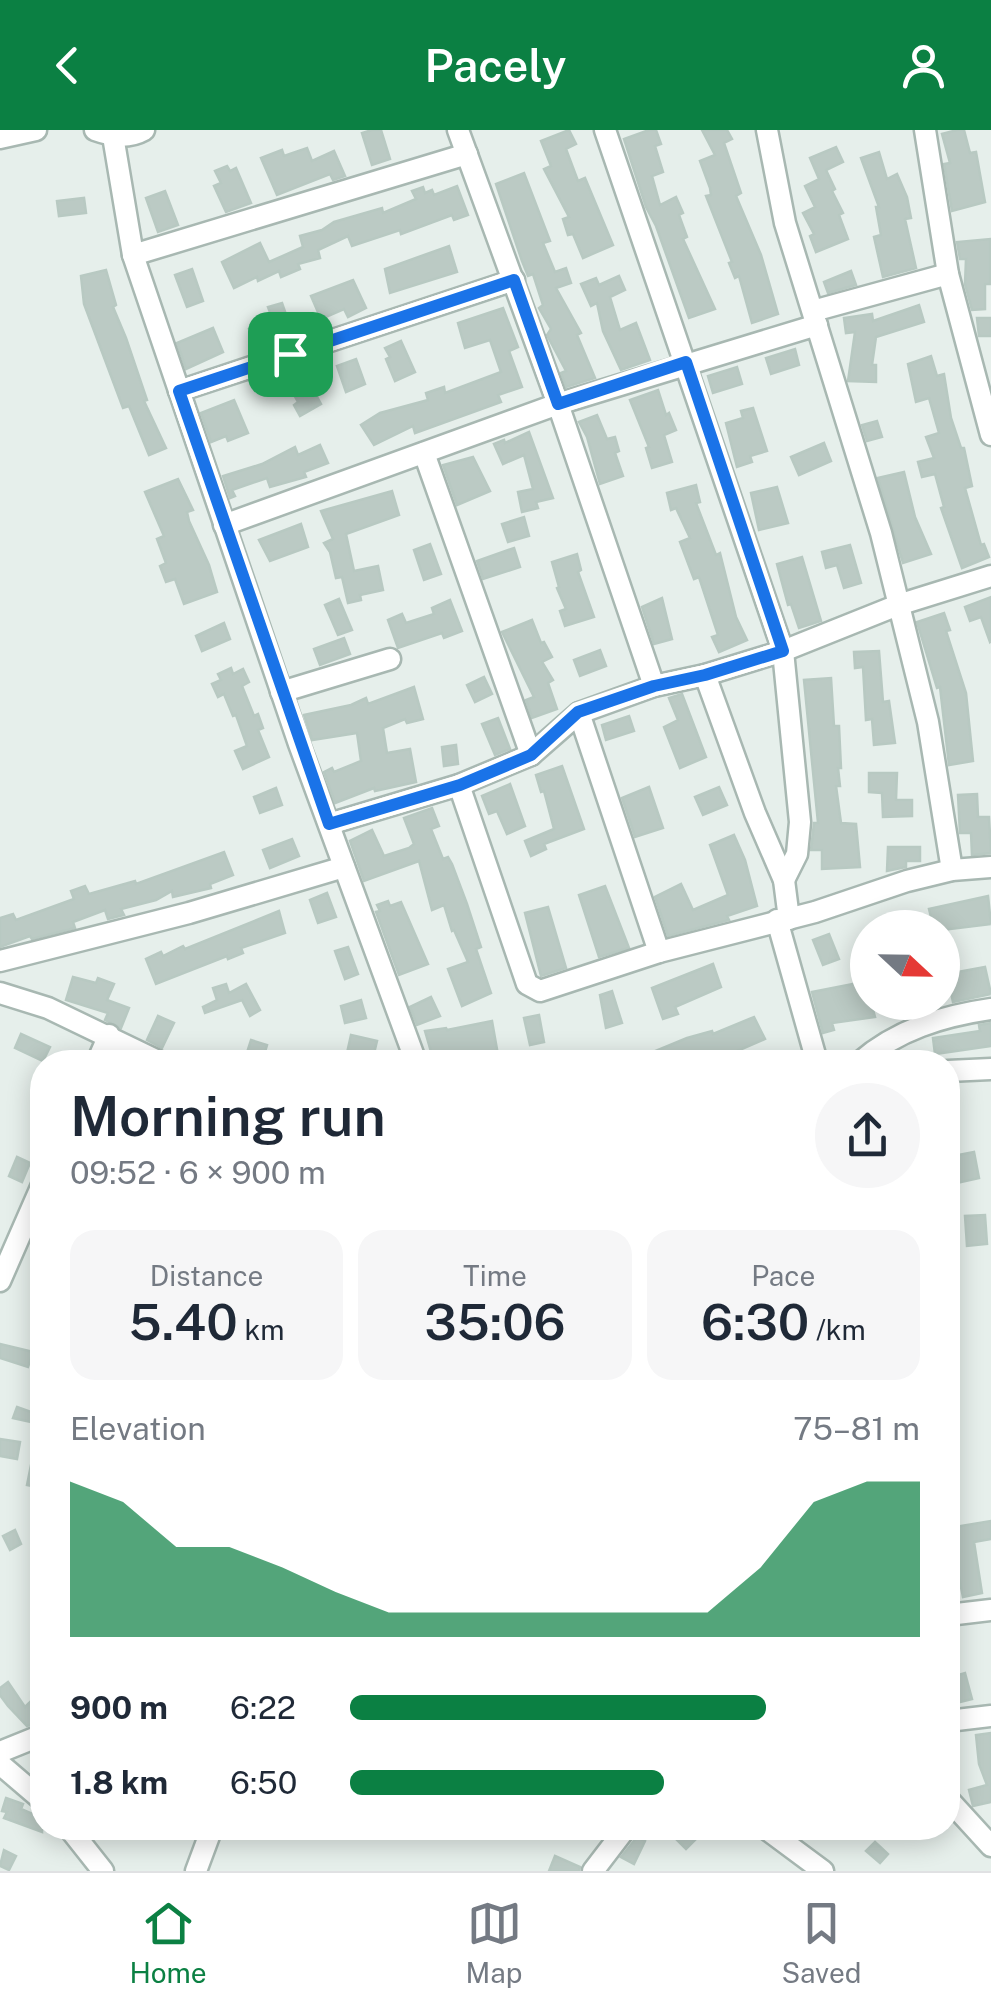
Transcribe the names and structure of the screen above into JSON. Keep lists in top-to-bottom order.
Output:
{
  "north": "right",
  "page": {
    "header": "Pacely",
    "heading": ["Morning run", "09:52 · 6 × 900 m"],
    "stats": [
      ["Distance", "5.40 km"],
      ["Time", "35:06"],
      ["Pace", "6:30 /km"]
    ],
    "chart": ["Elevation", "75–81 m"],
    "list": [
      {
        "name": "900 m",
        "note": "6:22"
      },
      {
        "name": "1.8 km",
        "note": "6:50"
      }
    ],
    "tabs": ["Home", "Map", "Saved"]
  }
}
